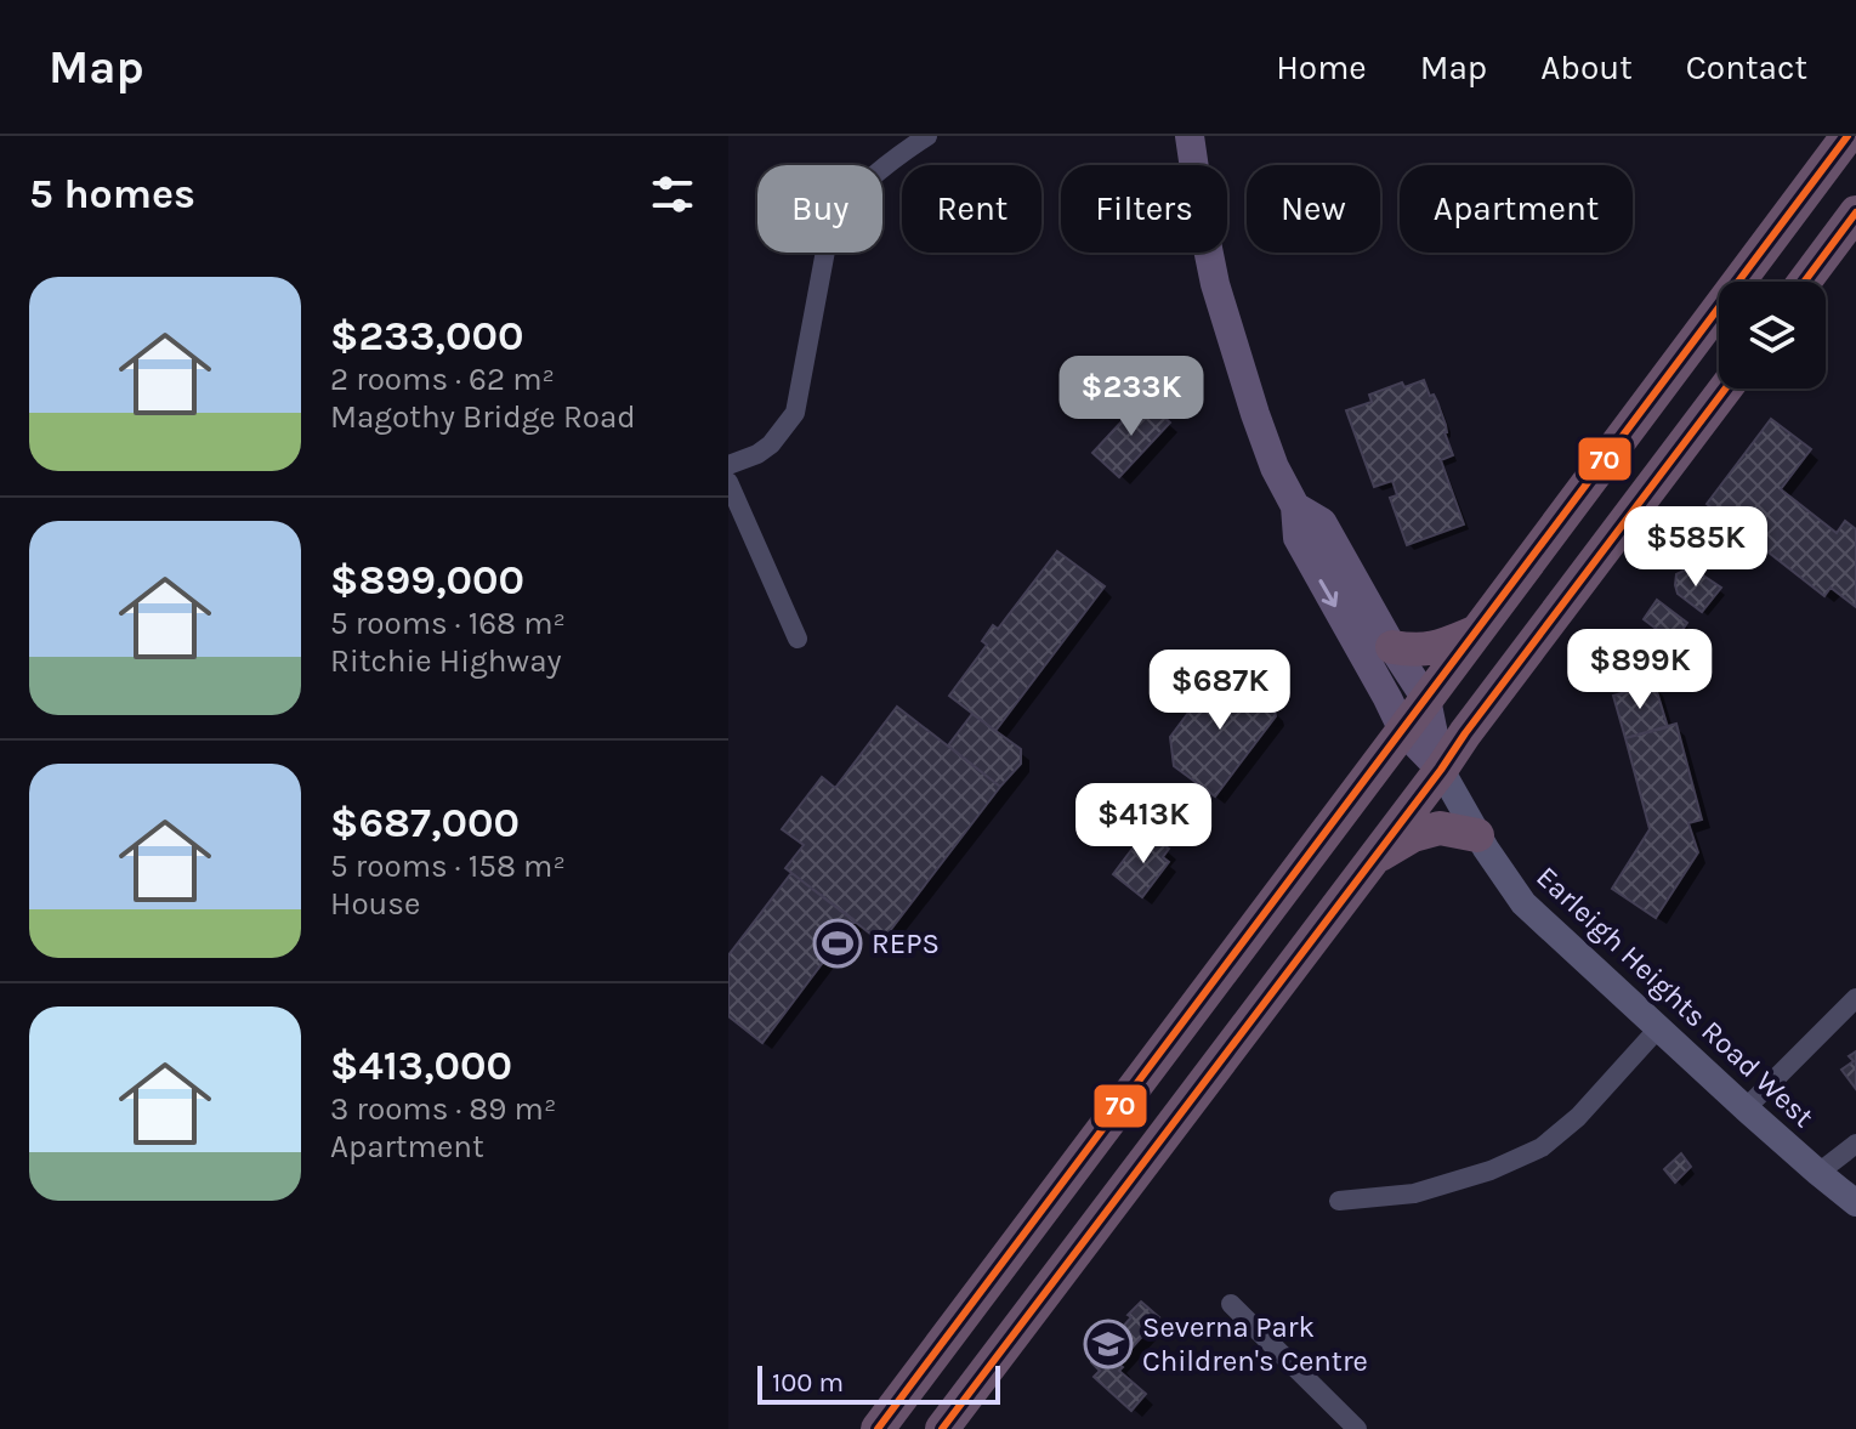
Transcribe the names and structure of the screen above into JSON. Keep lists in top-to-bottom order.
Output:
{
  "streets": {
    "street": ["Earleigh Heights Road West"]
  },
  "places": {
    "sports": ["REPS"],
    "school or university": ["Severna Park Children's Centre"]
  },
  "lines": ["transit line 70"],
  "scale_bar": "100 m",
  "page": {
    "header": "Map",
    "nav": [
      "Home",
      "Map",
      "About",
      "Contact"
    ],
    "heading": "5 homes",
    "chip": [
      "Buy",
      "Rent",
      "Filters",
      "New",
      "Apartment"
    ],
    "list": [
      {
        "name": "$233,000",
        "note": "2 rooms · 62 m² · Magothy Bridge Road"
      },
      {
        "name": "$899,000",
        "note": "5 rooms · 168 m² · Ritchie Highway"
      },
      {
        "name": "$687,000",
        "note": "5 rooms · 158 m² · House"
      },
      {
        "name": "$413,000",
        "note": "3 rooms · 89 m² · Apartment"
      }
    ],
    "price": [
      "$233K",
      "$585K",
      "$899K",
      "$687K",
      "$413K"
    ],
    "scale": "100 m"
  }
}
